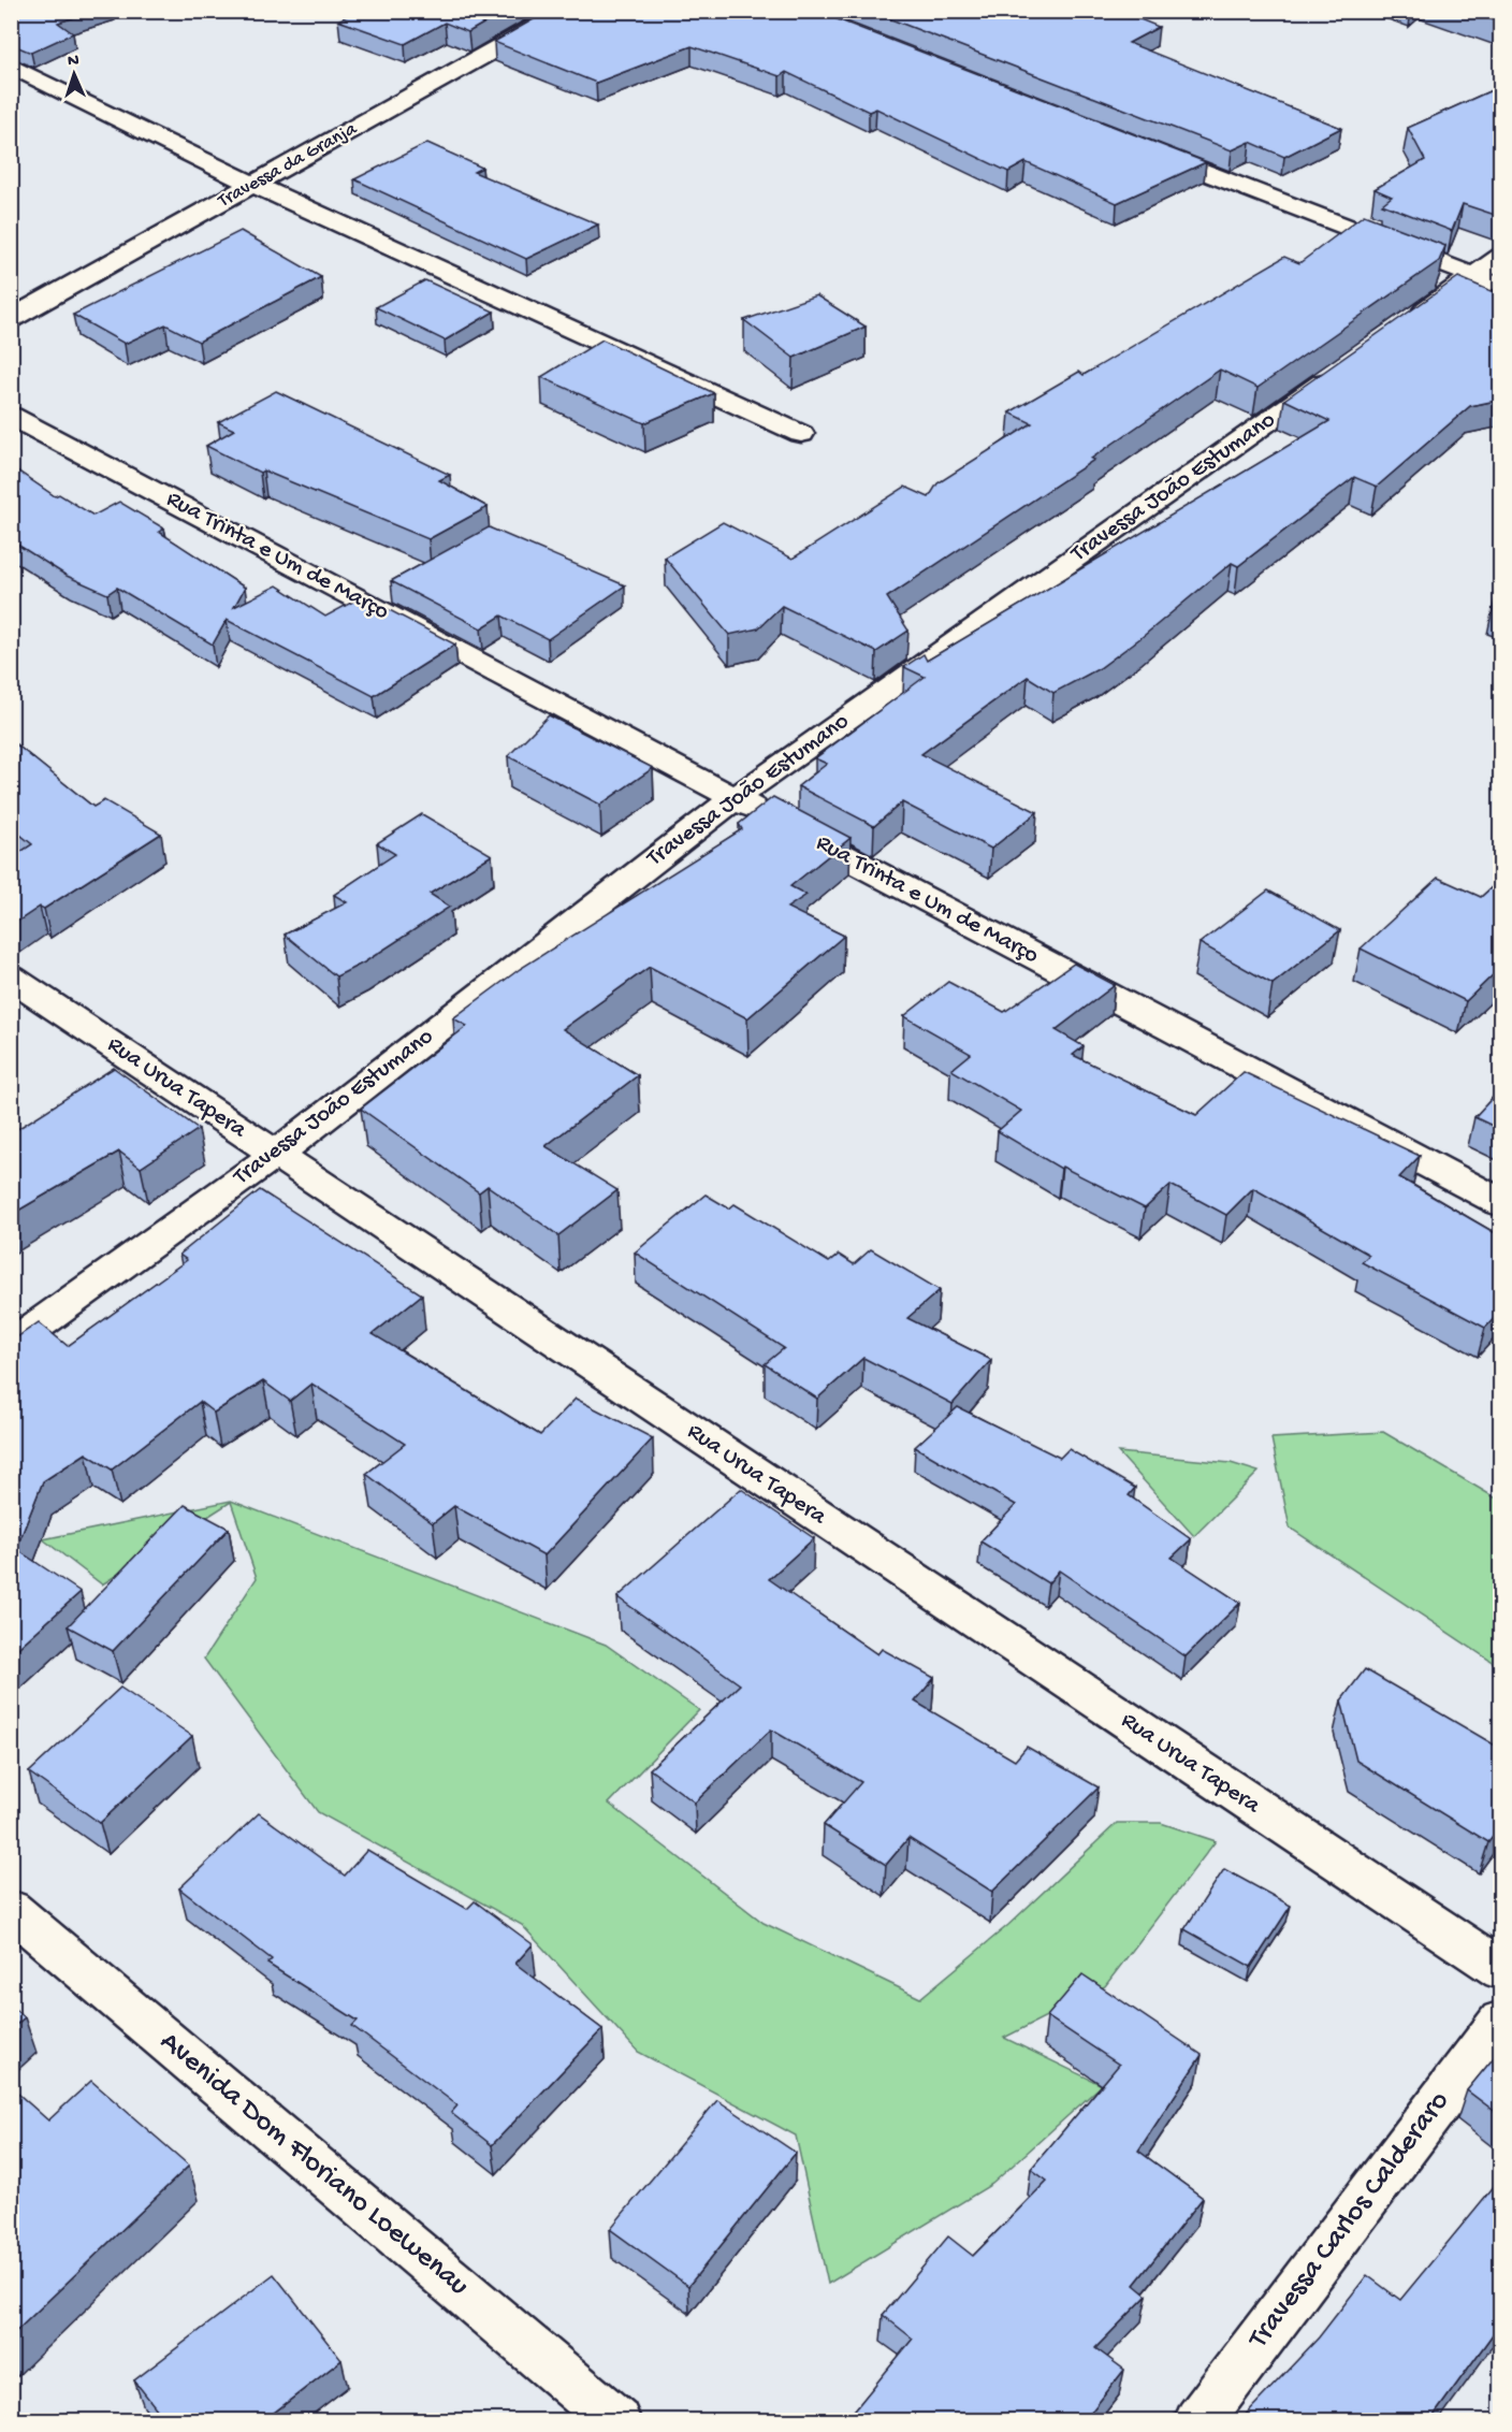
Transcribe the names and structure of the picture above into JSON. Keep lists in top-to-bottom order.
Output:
{
  "streets": {
    "street": [
      "Travessa da Granja",
      "Travessa João Estumano",
      "Rua Trinta e Um de Março",
      "Rua Urua Tapera",
      "Avenida Dom Floriano Loewenau",
      "Travessa Carlos Calderaro"
    ]
  },
  "crossings": [
    ["Travessa João Estumano", "Rua Trinta e Um de Março"],
    ["Travessa João Estumano", "Rua Urua Tapera"]
  ],
  "north": "top"
}
